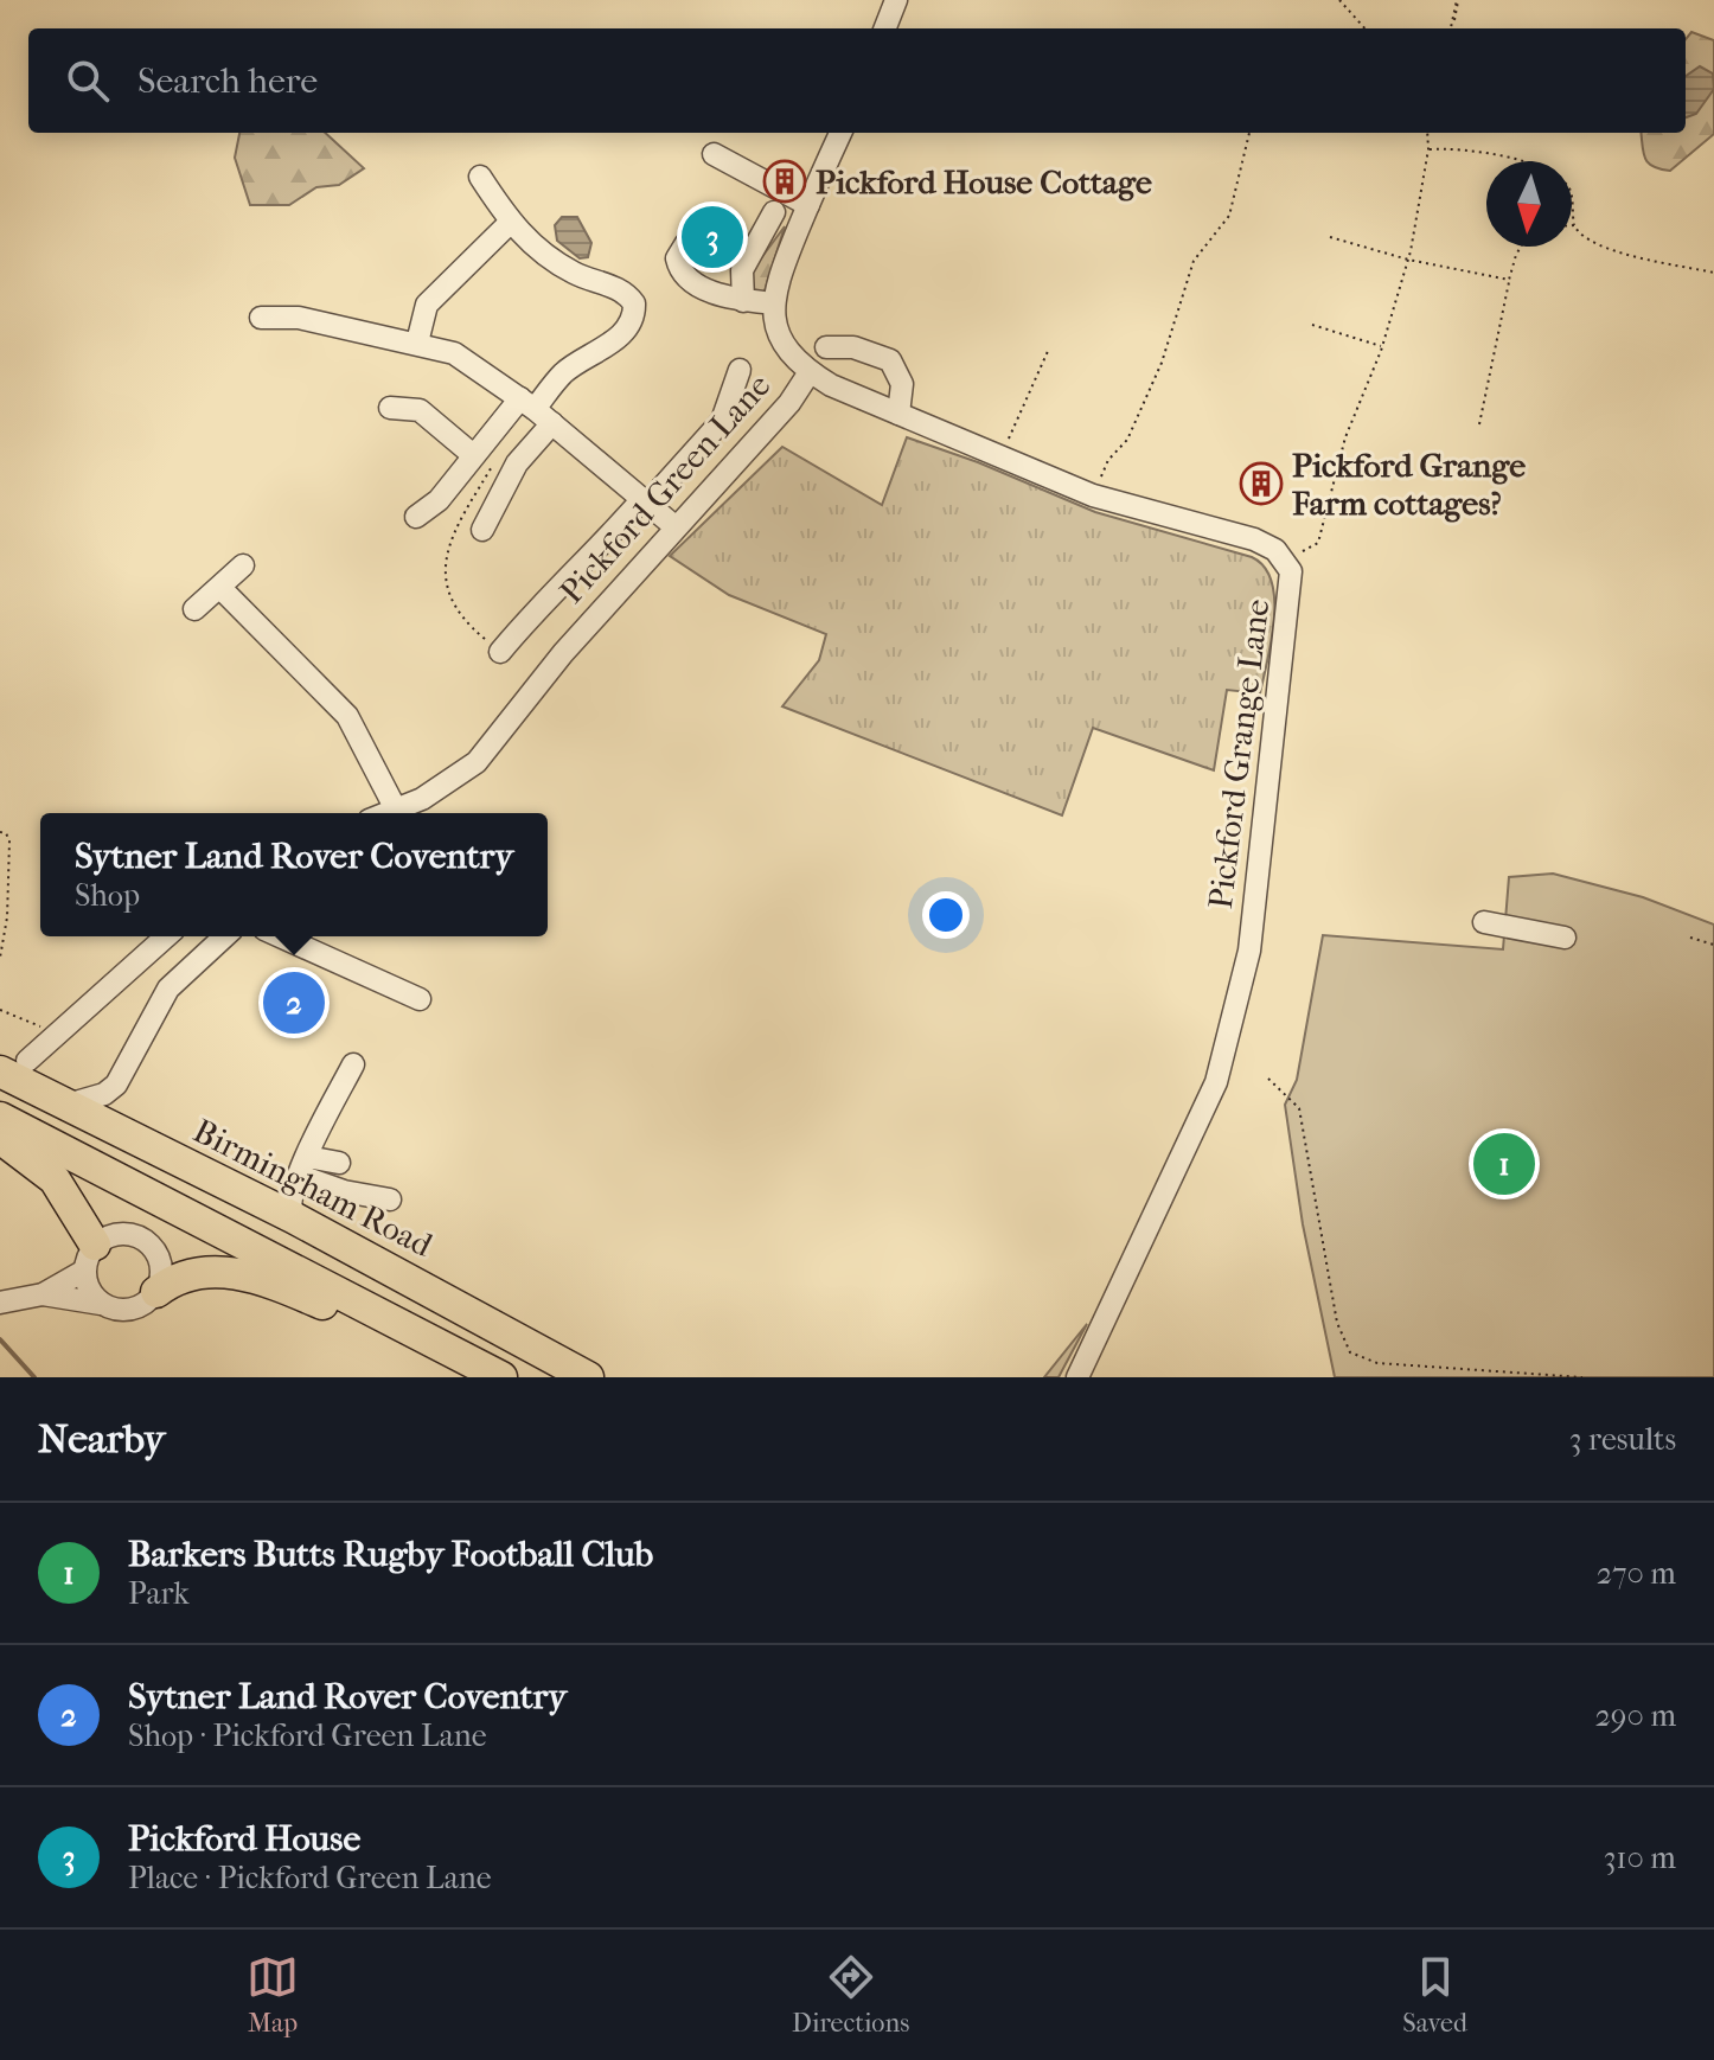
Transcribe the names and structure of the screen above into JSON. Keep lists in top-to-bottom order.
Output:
{
  "streets": {
    "highway": ["Birmingham Road"],
    "street": ["Pickford Green Lane", "Pickford Grange Lane"]
  },
  "crossings": [
    ["Pickford Green Lane", "Pickford Grange Lane"]
  ],
  "places": {
    "building": ["Pickford House Cottage", "Pickford Grange Farm cottages?"]
  },
  "north": "bottom",
  "page": {
    "search": "Search here",
    "pins": ["3", "2", "1"],
    "popup": ["Sytner Land Rover Coventry", "Shop"],
    "heading": ["Nearby", "3 results"],
    "list": [
      {
        "mark": "1",
        "name": "Barkers Butts Rugby Football Club",
        "note": "Park",
        "value": "270 m"
      },
      {
        "mark": "2",
        "name": "Sytner Land Rover Coventry",
        "note": "Shop · Pickford Green Lane",
        "value": "290 m"
      },
      {
        "mark": "3",
        "name": "Pickford House",
        "note": "Place · Pickford Green Lane",
        "value": "310 m"
      }
    ],
    "nav": ["Map", "Directions", "Saved"]
  }
}
